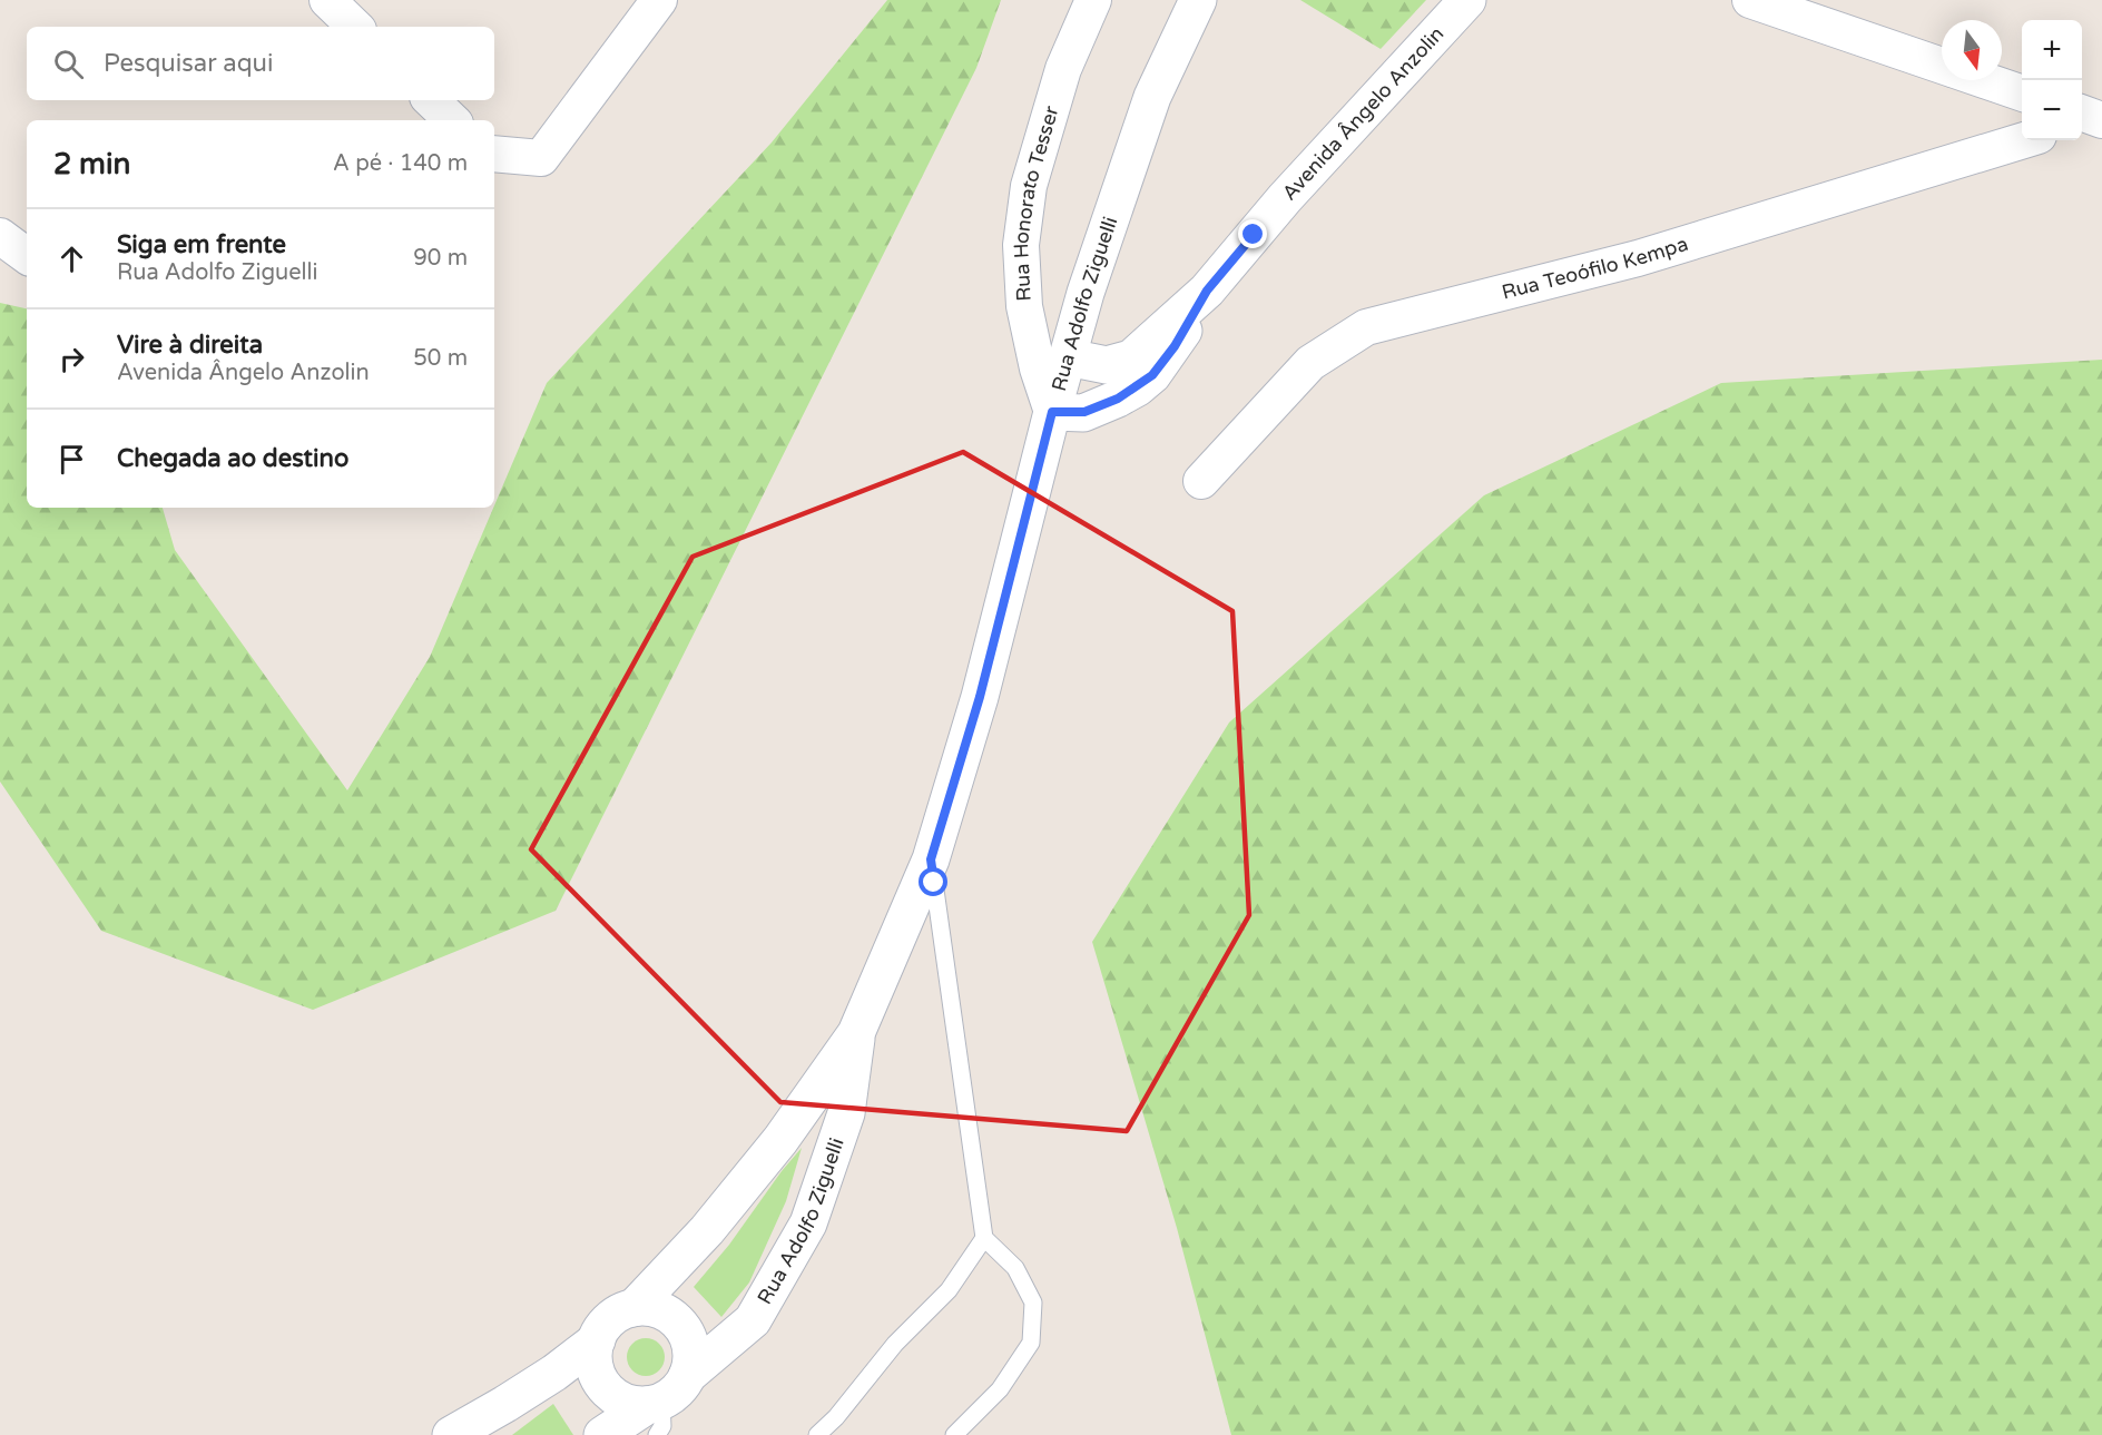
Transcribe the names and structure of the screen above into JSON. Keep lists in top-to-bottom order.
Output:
{
  "streets": {
    "main road": ["Avenida Ângelo Anzolin", "Rua Adolfo Ziguelli"],
    "street": ["Rua Honorato Tesser", "Rua Teoófilo Kempa"]
  },
  "crossings": [
    ["Avenida Ângelo Anzolin", "Rua Honorato Tesser"],
    ["Avenida Ângelo Anzolin", "Rua Adolfo Ziguelli"],
    ["Rua Honorato Tesser", "Rua Adolfo Ziguelli"]
  ],
  "north": "bottom",
  "page": {
    "map_buttons": ["+", "−"],
    "search": "Pesquisar aqui",
    "heading": ["2 min", "A pé · 140 m"],
    "list": [
      ["Siga em frente", "Rua Adolfo Ziguelli", "90 m"],
      ["Vire à direita", "Avenida Ângelo Anzolin", "50 m"],
      "Chegada ao destino"
    ]
  }
}
